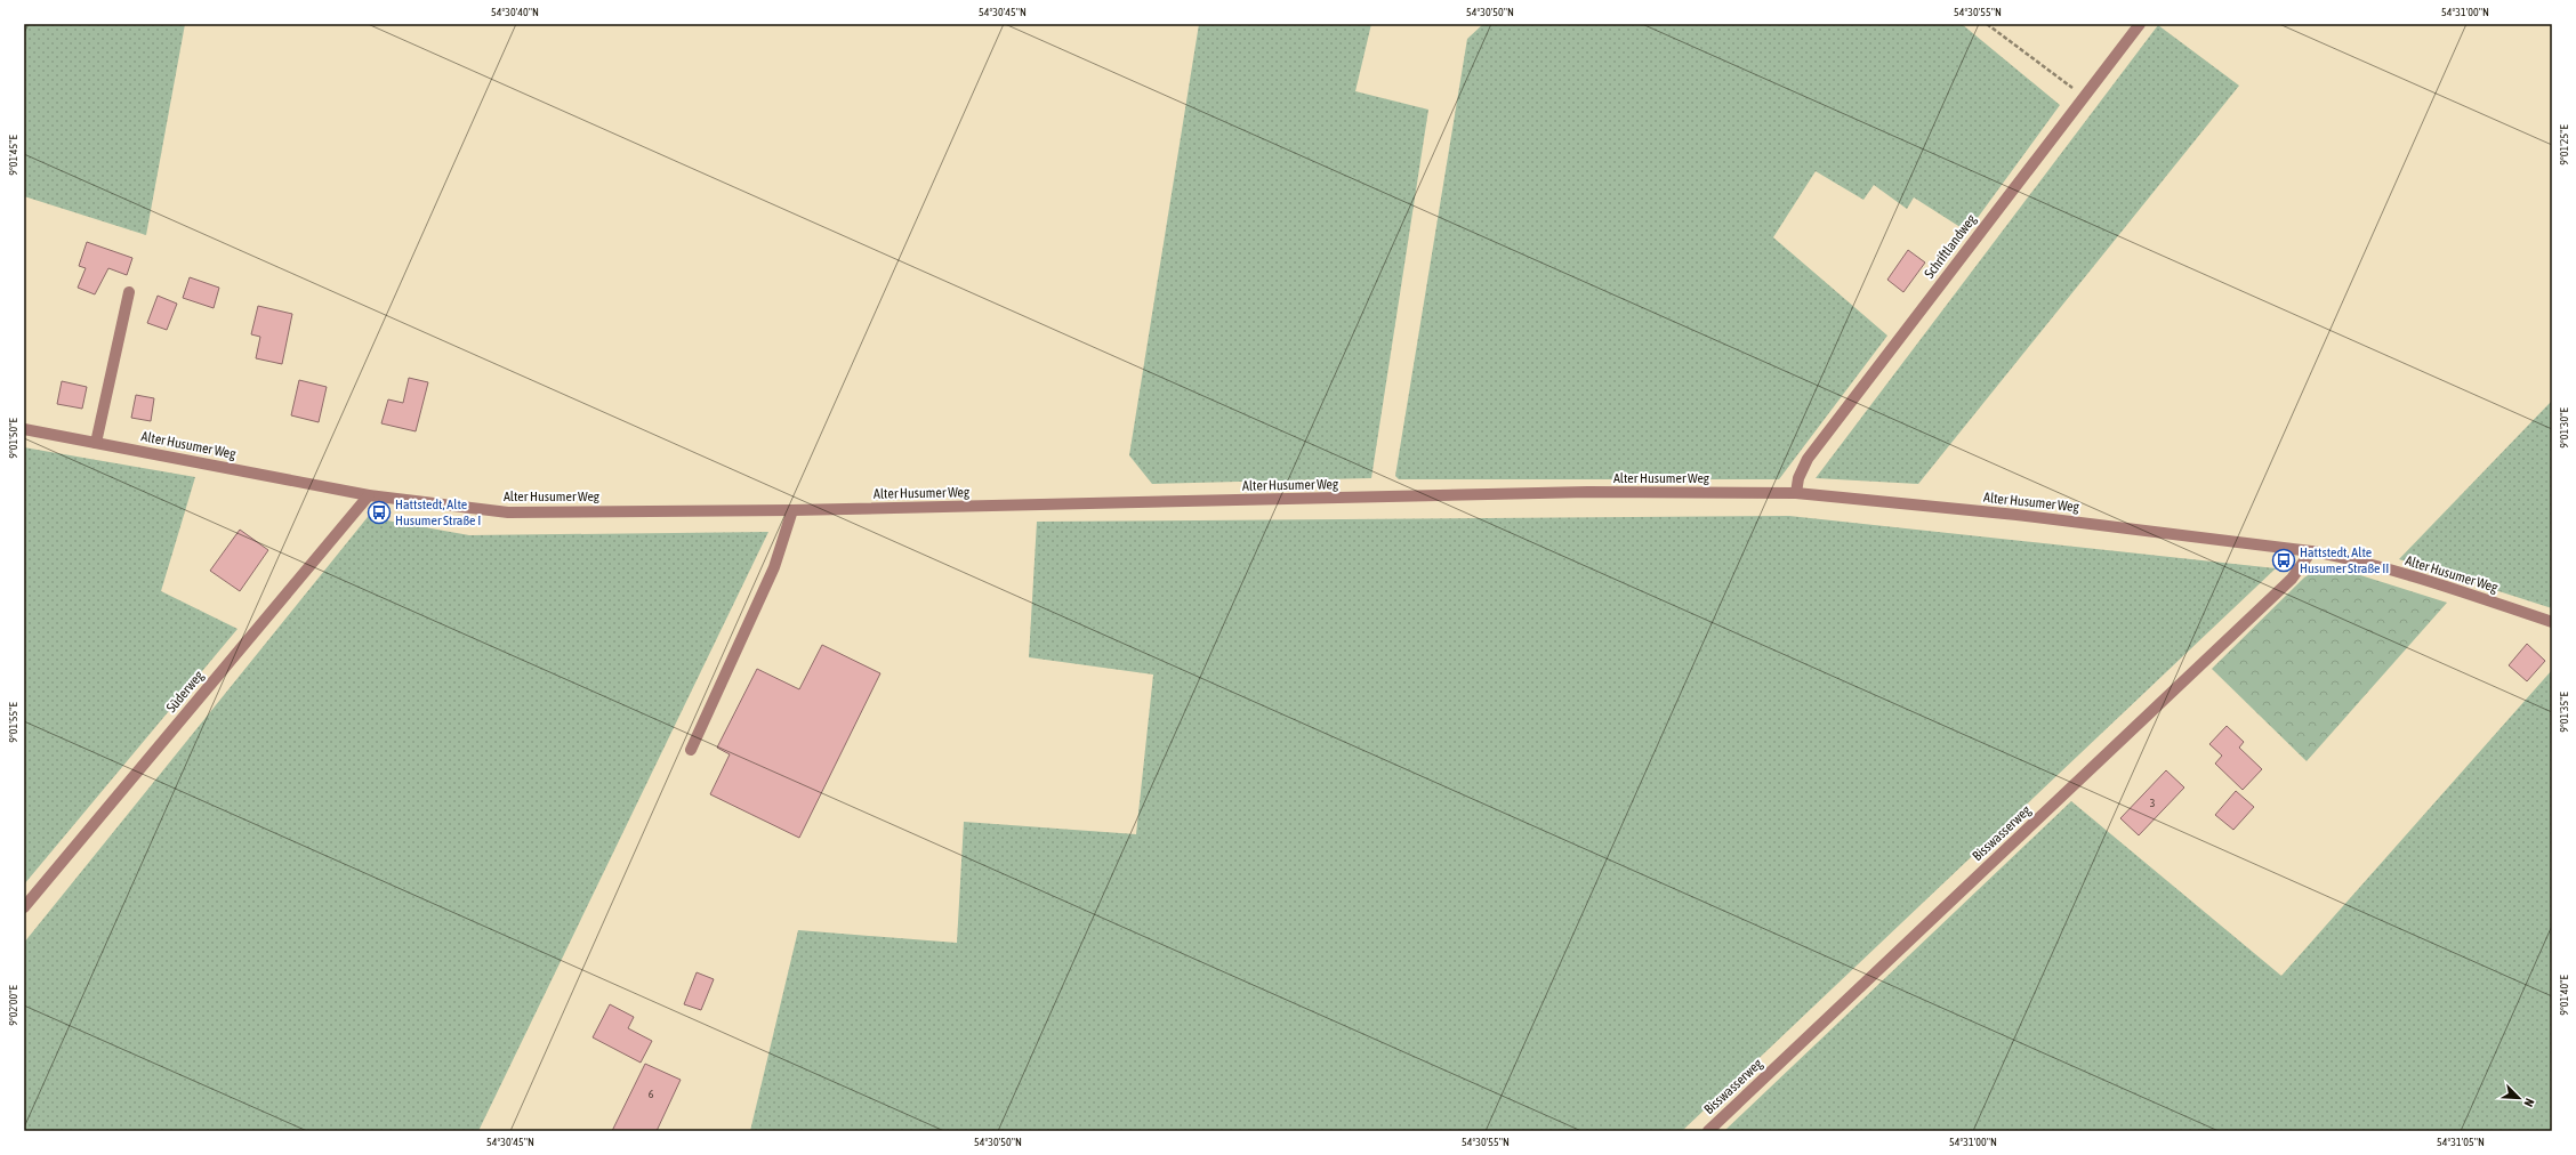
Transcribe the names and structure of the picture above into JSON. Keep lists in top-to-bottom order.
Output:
{
  "streets": {
    "street": [
      "Schriftlandweg",
      "Alter Husumer Weg",
      "Süderweg",
      "Bisswasserweg"
    ]
  },
  "crossings": [
    ["Schriftlandweg", "Alter Husumer Weg"],
    ["Alter Husumer Weg", "Süderweg"],
    ["Alter Husumer Weg", "Bisswasserweg"]
  ],
  "places": {
    "bus stop": ["Hattstedt, Alte Husumer Straße I", "Hattstedt, Alte Husumer Straße II"]
  },
  "house_numbers": ["3", "6"],
  "north": "bottom right",
  "coordinates": [
    "54°30'40\"N",
    "54°30'45\"N",
    "54°30'50\"N",
    "54°30'55\"N",
    "54°31'00\"N",
    "9°01'25\"E",
    "9°01'45\"E",
    "9°01'30\"E",
    "9°01'50\"E",
    "9°01'35\"E",
    "9°01'55\"E",
    "9°01'40\"E",
    "9°02'00\"E",
    "54°31'05\"N"
  ]
}
